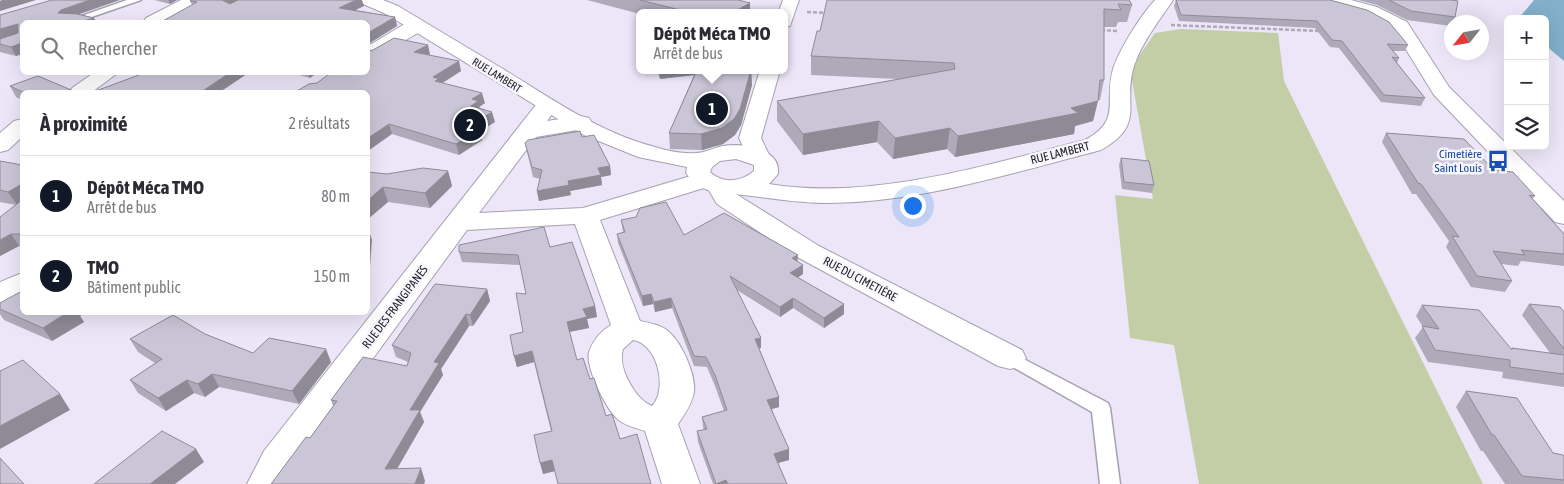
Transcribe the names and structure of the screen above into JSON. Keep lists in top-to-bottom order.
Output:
{
  "streets": {
    "street": ["RUE LAMBERT", "RUE DU CIMETIÈRE", "RUE DES FRANGIPANES"]
  },
  "crossings": [
    ["RUE LAMBERT", "RUE DU CIMETIÈRE"],
    ["RUE LAMBERT", "RUE DES FRANGIPANES"]
  ],
  "places": {
    "bus stop": ["Cimetière Saint Louis"]
  },
  "north": "bottom left",
  "page": {
    "popup": ["Dépôt Méca TMO", "Arrêt de bus"],
    "map_buttons": ["+", "−"],
    "search": "Rechercher",
    "heading": ["À proximité", "2 résultats"],
    "pins": ["1", "2"],
    "list": [
      {
        "mark": "1",
        "name": "Dépôt Méca TMO",
        "note": "Arrêt de bus",
        "value": "80 m"
      },
      {
        "mark": "2",
        "name": "TMO",
        "note": "Bâtiment public",
        "value": "150 m"
      }
    ]
  }
}
